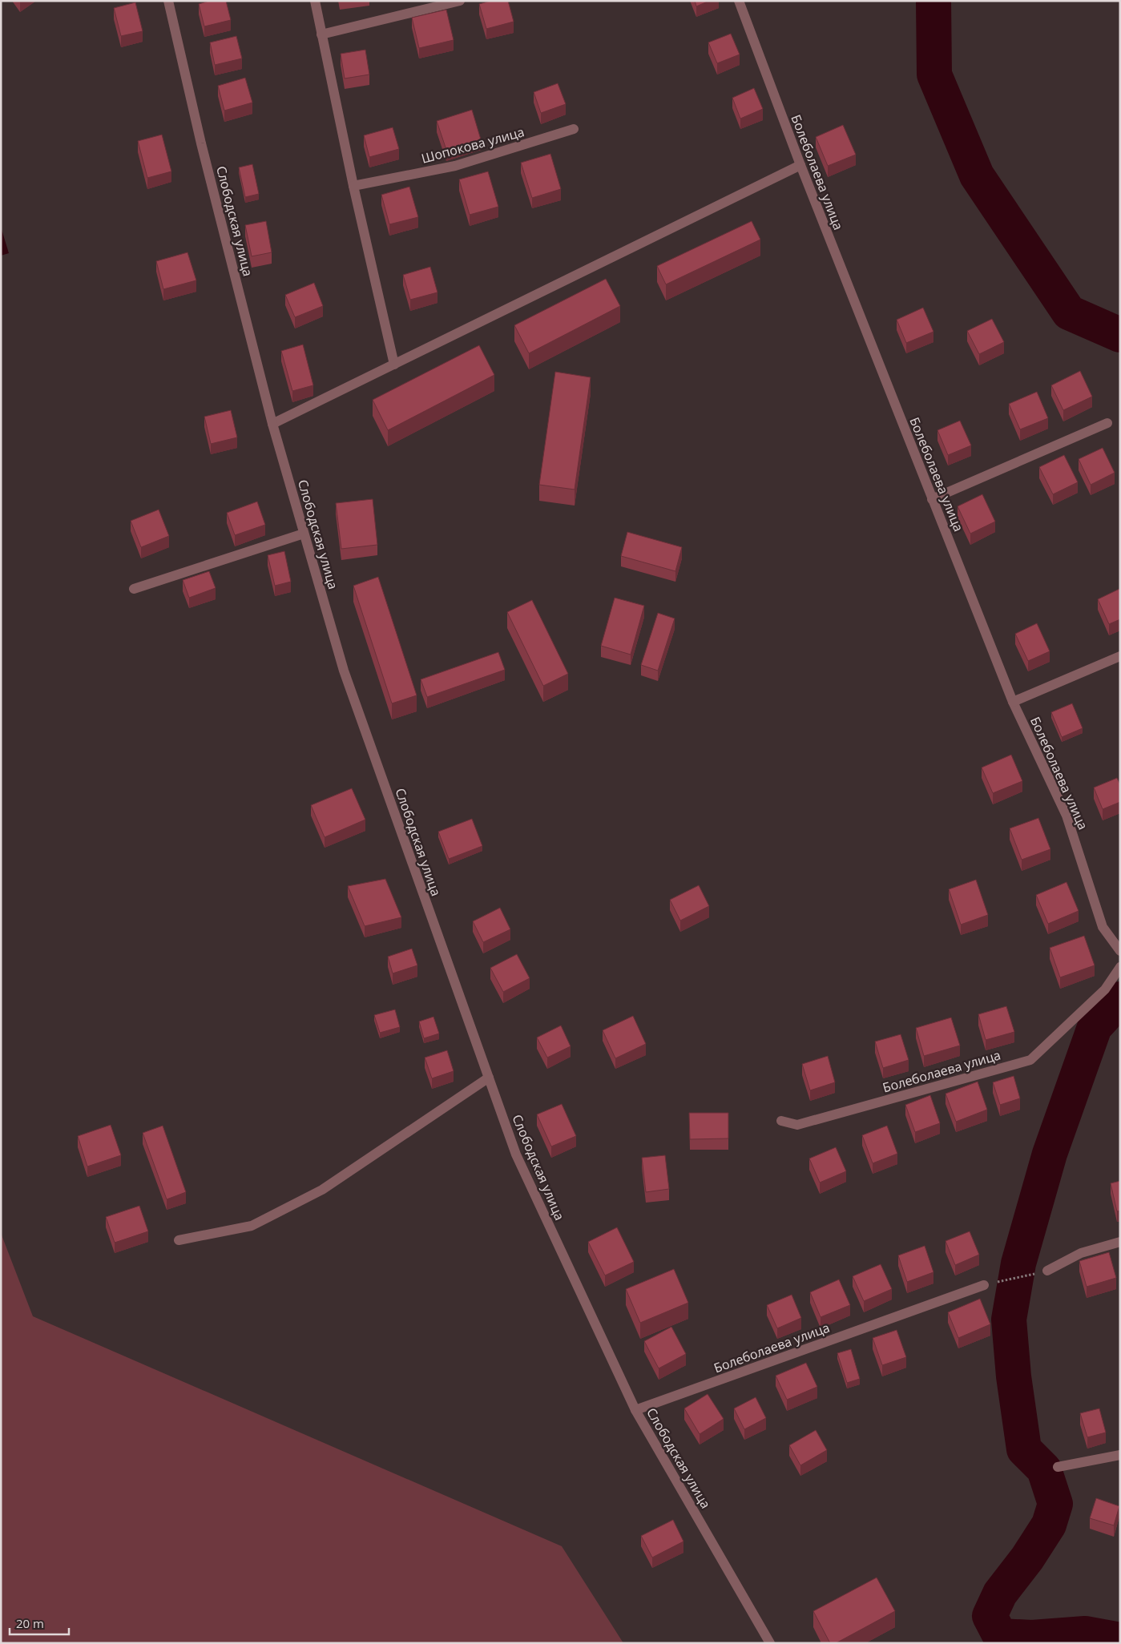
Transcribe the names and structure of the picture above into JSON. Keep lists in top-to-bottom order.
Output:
{
  "streets": {
    "street": ["Шопокова улица", "Болеболаева улица", "Слободская улица"]
  },
  "crossings": [
    ["Болеболаева улица", "Слободская улица"]
  ],
  "scale_bar": "20 m"
}
